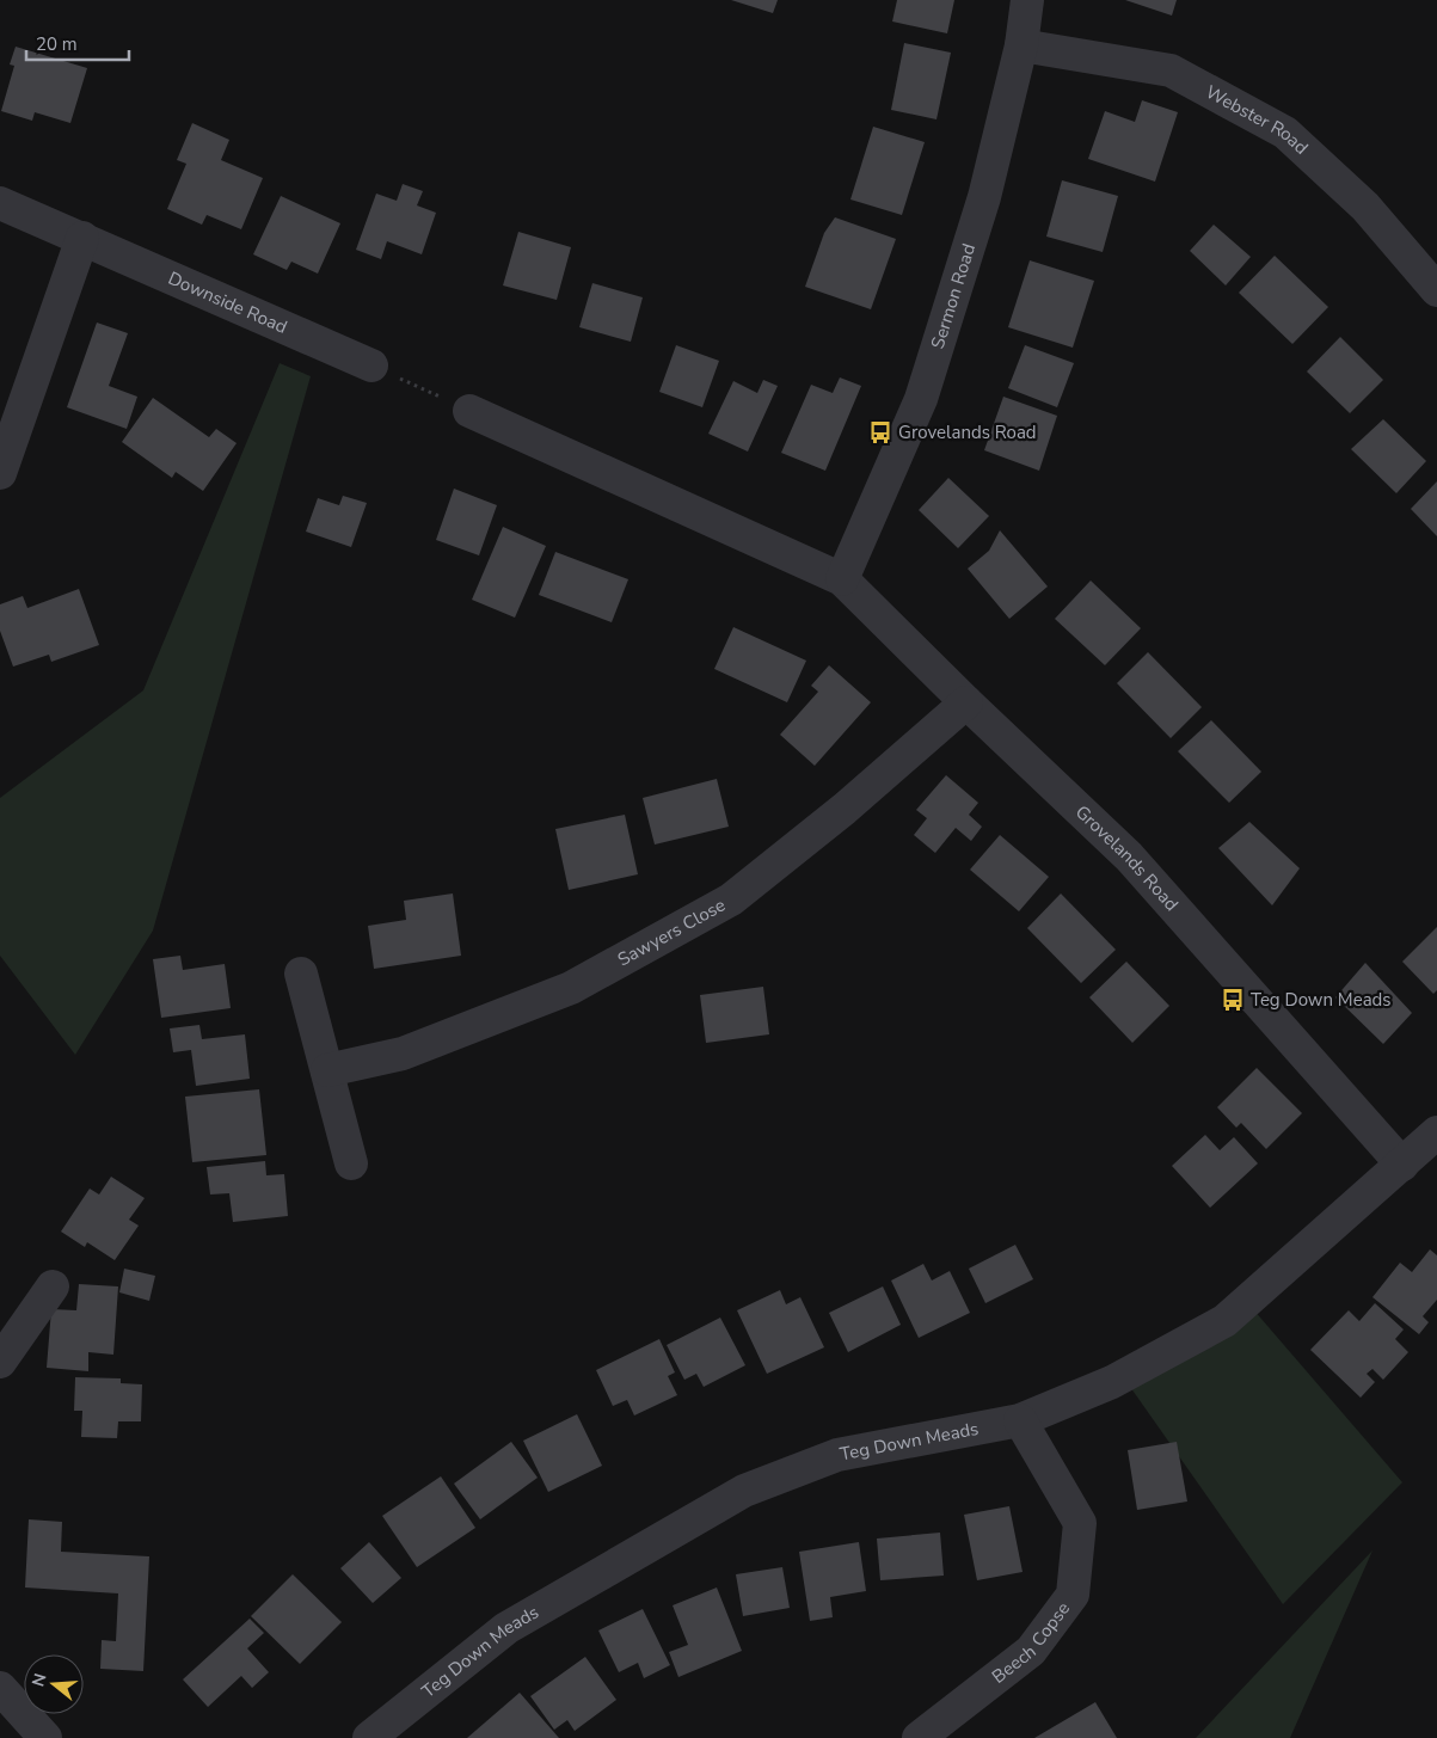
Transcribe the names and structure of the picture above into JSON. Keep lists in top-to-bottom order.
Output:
{
  "streets": {
    "street": [
      "Webster Road",
      "Sermon Road",
      "Downside Road",
      "Grovelands Road",
      "Sawyers Close",
      "Teg Down Meads",
      "Beech Copse"
    ]
  },
  "crossings": [
    ["Webster Road", "Sermon Road"],
    ["Sermon Road", "Grovelands Road"],
    ["Grovelands Road", "Sawyers Close"],
    ["Grovelands Road", "Teg Down Meads"],
    ["Teg Down Meads", "Beech Copse"]
  ],
  "places": {
    "bus stop": ["Grovelands Road", "Teg Down Meads"]
  },
  "scale_bar": "20 m",
  "north": "left"
}
